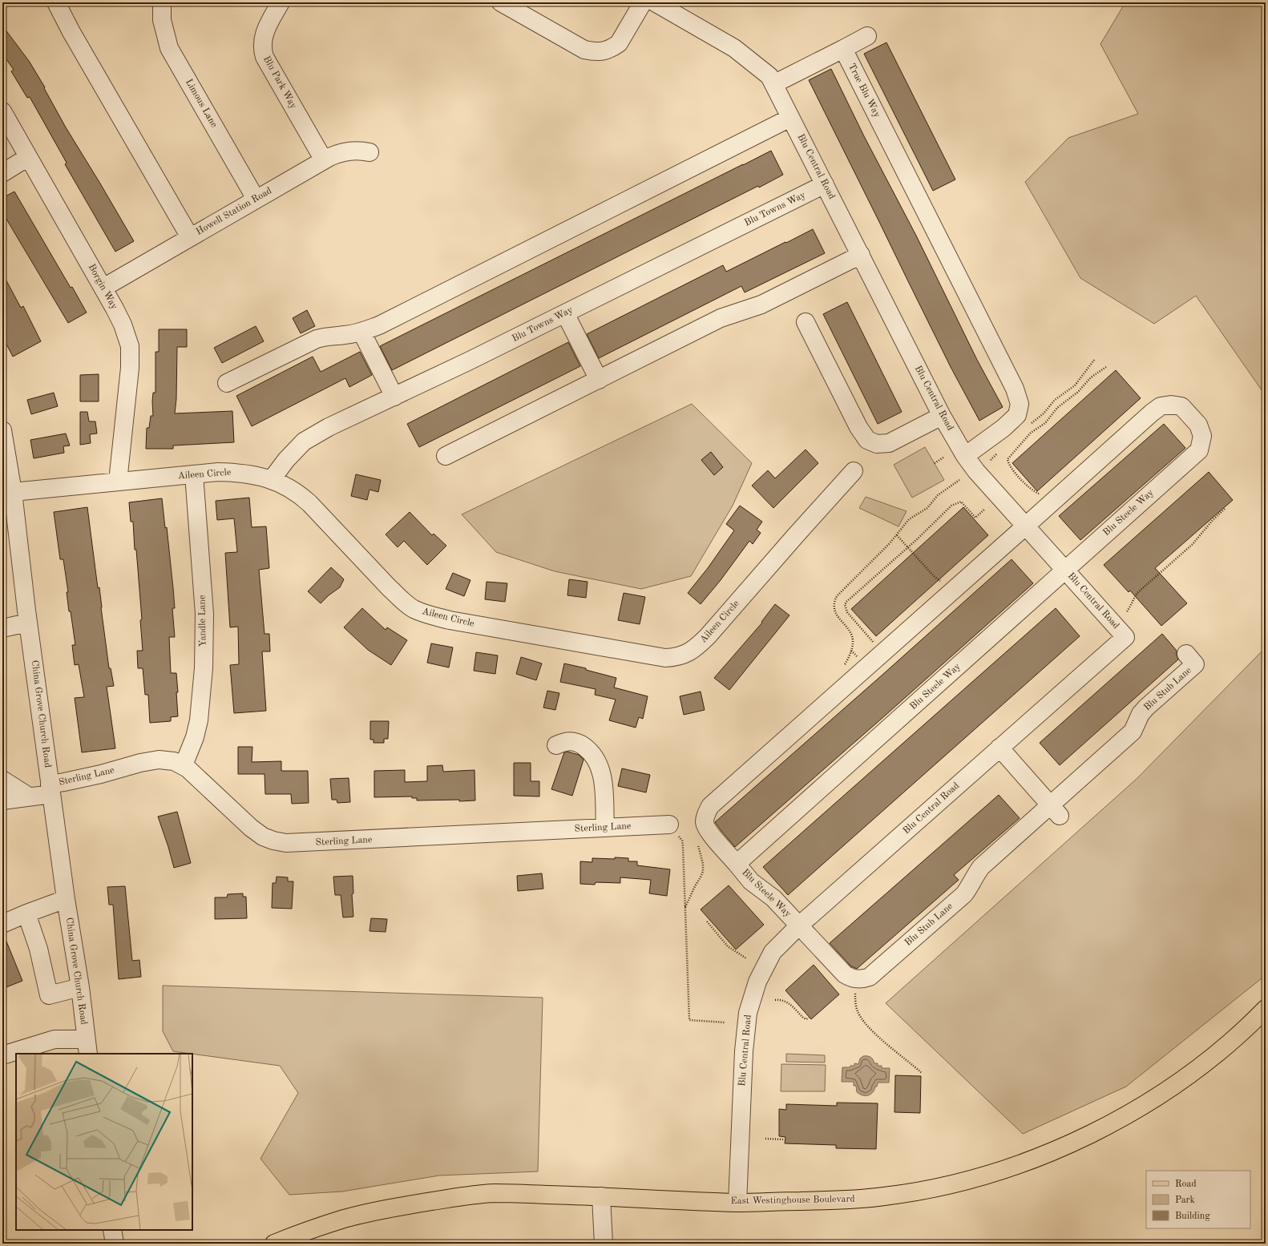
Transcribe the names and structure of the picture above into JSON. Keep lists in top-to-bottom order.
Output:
{
  "streets": {
    "main road": ["East Westinghouse Boulevard"],
    "street": [
      "Blu Park Way",
      "True Blu Way",
      "Limous Lane",
      "Blu Central Road",
      "Blu Towns Way",
      "Howell Station Road",
      "Borgin Way",
      "Aileen Circle",
      "Blu Steele Way",
      "Yandle Lane",
      "Blu Stub Lane",
      "China Grove Church Road",
      "Sterling Lane"
    ]
  },
  "crossings": [
    ["Blu Park Way", "Howell Station Road"],
    ["True Blu Way", "Blu Central Road"],
    ["Limous Lane", "Howell Station Road"],
    ["Blu Central Road", "Blu Towns Way"],
    ["Blu Central Road", "Blu Steele Way"],
    ["Blu Central Road", "East Westinghouse Boulevard"],
    ["Blu Towns Way", "Aileen Circle"],
    ["Howell Station Road", "Borgin Way"],
    ["Borgin Way", "Aileen Circle"],
    ["Aileen Circle", "Yandle Lane"],
    ["Aileen Circle", "China Grove Church Road"],
    ["Yandle Lane", "Sterling Lane"],
    ["China Grove Church Road", "Sterling Lane"]
  ],
  "legend": ["Road", "Park", "Building"]
}
